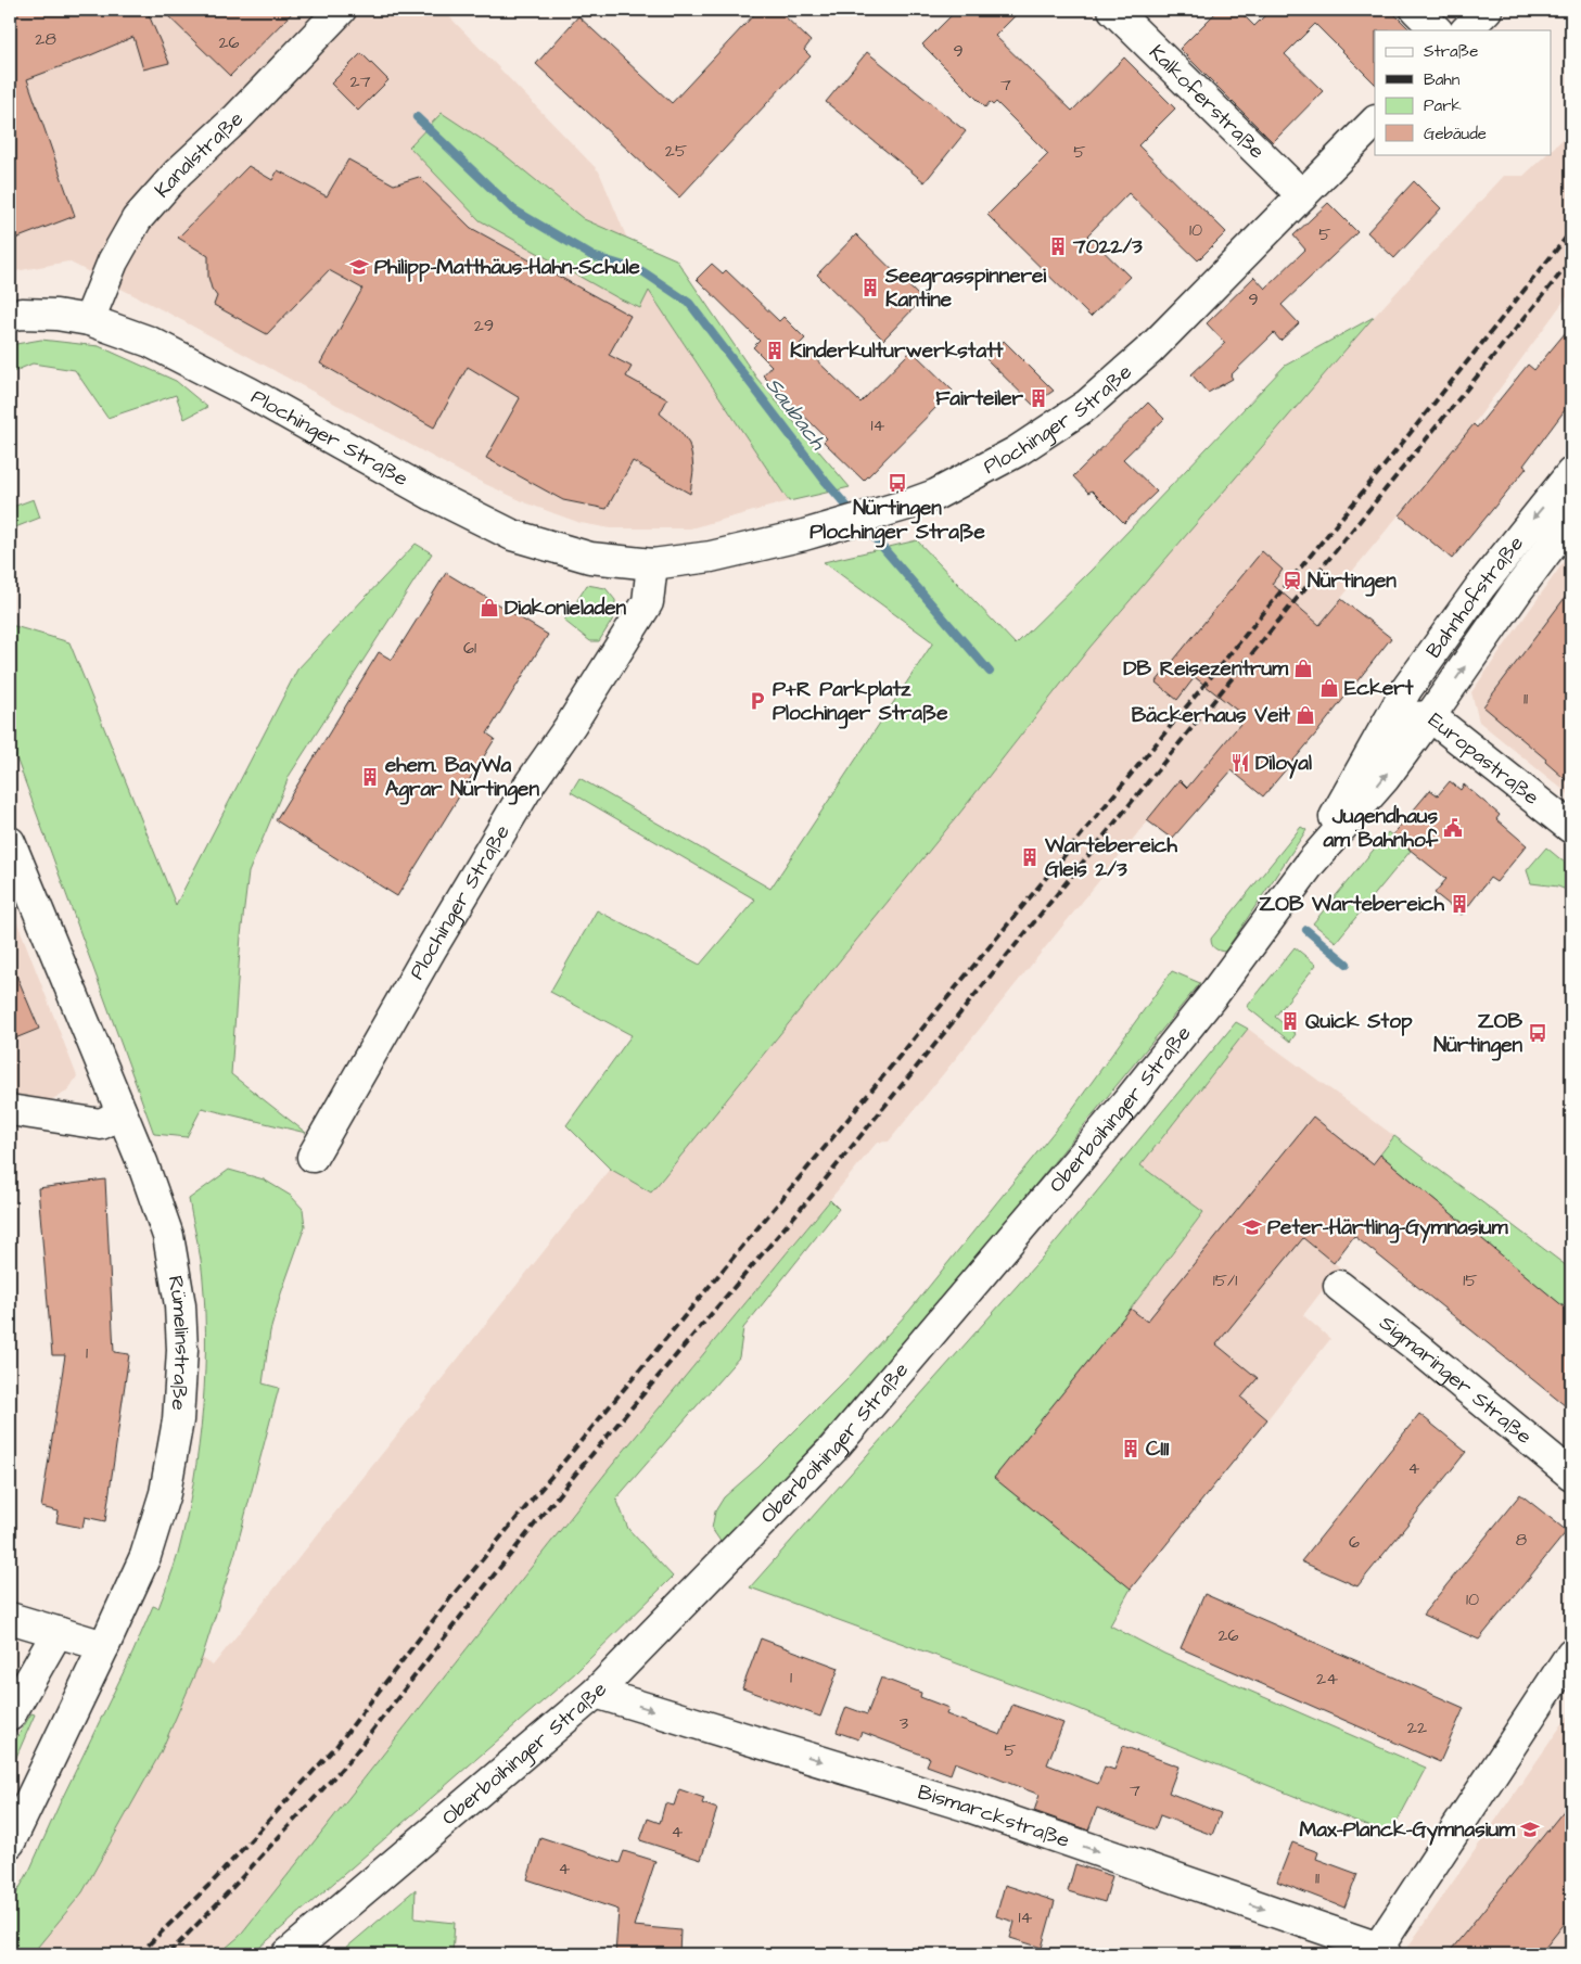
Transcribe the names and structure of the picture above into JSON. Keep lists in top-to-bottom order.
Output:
{
  "streets": {
    "street": [
      "Kalkoferstraße",
      "Kanalstraße",
      "Plochinger Straße",
      "Bahnhofstraße",
      "Europastraße",
      "Oberboihinger Straße",
      "Rümelinstraße",
      "Sigmaringer Straße",
      "Bismarckstraße"
    ]
  },
  "crossings": [
    ["Kalkoferstraße", "Plochinger Straße"],
    ["Kanalstraße", "Plochinger Straße"],
    ["Bahnhofstraße", "Europastraße"],
    ["Bahnhofstraße", "Oberboihinger Straße"],
    ["Europastraße", "Oberboihinger Straße"],
    ["Oberboihinger Straße", "Bismarckstraße"]
  ],
  "one_way": ["Bismarckstraße"],
  "water": ["Saubach"],
  "places": {
    "building": [
      "7022/3",
      "Seegrasspinnerei Kantine",
      "Kinderkulturwerkstatt",
      "Fairteiler",
      "ehem. BayWa Agrar Nürtingen",
      "Wartebereich Gleis 2/3",
      "ZOB Wartebereich",
      "Quick Stop",
      "CI11"
    ],
    "school or university": ["Philipp-Matthäus-Hahn-Schule", "Peter-Härtling-Gymnasium", "Max-Planck-Gymnasium"],
    "bus stop": ["Nürtingen Plochinger Straße", "ZOB Nürtingen"],
    "station": ["Nürtingen"],
    "shop": [
      "Diakonieladen",
      "DB Reisezentrum",
      "Eckert",
      "Bäckerhaus Veit"
    ],
    "parking": ["P+R Parkplatz Plochinger Straße"],
    "restaurant": ["Diloyal"],
    "public building": ["Jugendhaus am Bahnhof"]
  },
  "house_numbers": [
    "28",
    "26",
    "9",
    "27",
    "7",
    "25",
    "5",
    "10",
    "5",
    "9",
    "29",
    "14",
    "61",
    "11",
    "15/1",
    "15",
    "1",
    "4",
    "8",
    "6",
    "10",
    "26",
    "1",
    "24",
    "3",
    "22",
    "5",
    "7",
    "4",
    "4",
    "11",
    "14"
  ],
  "legend": [
    "Straße",
    "Bahn",
    "Park",
    "Gebäude"
  ]
}
